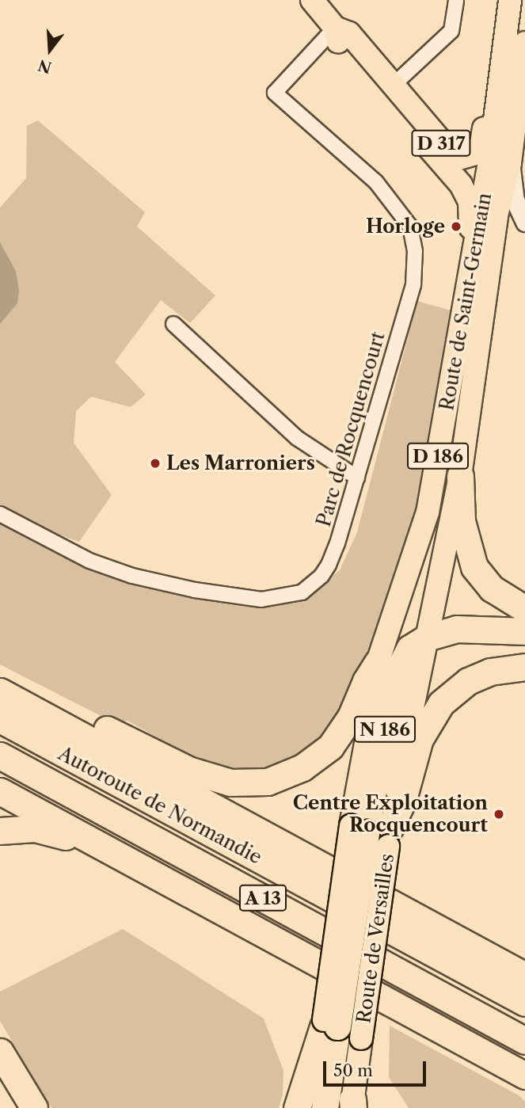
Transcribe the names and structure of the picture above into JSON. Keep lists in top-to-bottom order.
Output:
{
  "streets": {
    "highway": ["N 186", "Autoroute de Normandie", "A 13"],
    "main road": [
      "D 317",
      "Route de Saint-Germain",
      "D 186",
      "Route de Versailles"
    ],
    "street": ["Parc de Rocquencourt"]
  },
  "crossings": [
    ["D 317", "Route de Saint-Germain"],
    ["D 317", "Parc de Rocquencourt"],
    ["D 317", "D 186"],
    ["Route de Saint-Germain", "D 186"],
    ["Route de Saint-Germain", "N 186"],
    ["Route de Saint-Germain", "Route de Versailles"],
    ["Parc de Rocquencourt", "D 186"],
    ["N 186", "Route de Versailles"]
  ],
  "places": ["Horloge", "Les Marroniers", "Centre Exploitation Rocquencourt"],
  "scale_bar": "50 m",
  "north": "bottom"
}
